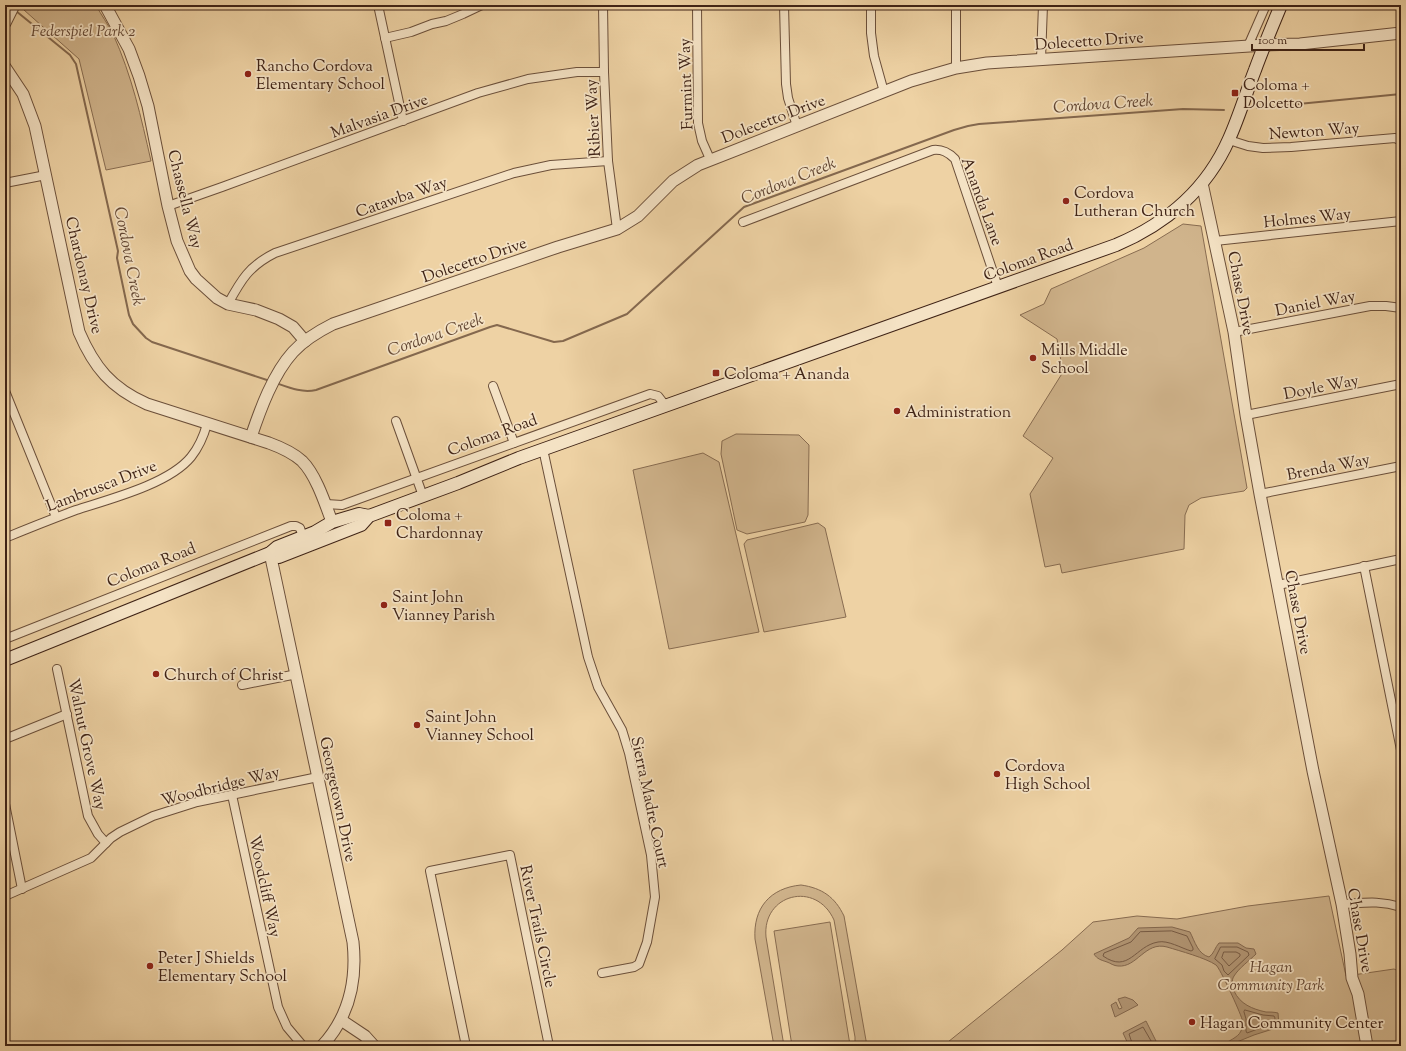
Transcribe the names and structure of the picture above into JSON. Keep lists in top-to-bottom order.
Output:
{
  "streets": {
    "main road": ["Coloma Road"],
    "street": [
      "Dolecetto Drive",
      "Furmint Way",
      "Malvasia Drive",
      "Ribier Way",
      "Newton Way",
      "Catawba Way",
      "Chassella Way",
      "Ananda Lane",
      "Holmes Way",
      "Chardonay Drive",
      "Chase Drive",
      "Daniel Way",
      "Doyle Way",
      "Brenda Way",
      "Lambrusca Drive",
      "Walnut Grove Way",
      "Woodbridge Way",
      "Georgetown Drive",
      "Sierra Madre Court",
      "Woodcliff Way",
      "River Trails Circle"
    ]
  },
  "crossings": [
    ["Dolecetto Drive", "Furmint Way"],
    ["Dolecetto Drive", "Ribier Way"],
    ["Dolecetto Drive", "Chassella Way"],
    ["Dolecetto Drive", "Coloma Road"],
    ["Dolecetto Drive", "Chardonay Drive"],
    ["Malvasia Drive", "Ribier Way"],
    ["Malvasia Drive", "Chassella Way"],
    ["Ribier Way", "Catawba Way"],
    ["Newton Way", "Coloma Road"],
    ["Catawba Way", "Chassella Way"],
    ["Ananda Lane", "Coloma Road"],
    ["Holmes Way", "Chase Drive"],
    ["Coloma Road", "Chardonay Drive"],
    ["Coloma Road", "Chase Drive"],
    ["Coloma Road", "Georgetown Drive"],
    ["Coloma Road", "Sierra Madre Court"],
    ["Chardonay Drive", "Lambrusca Drive"],
    ["Chase Drive", "Daniel Way"],
    ["Chase Drive", "Doyle Way"],
    ["Chase Drive", "Brenda Way"],
    ["Walnut Grove Way", "Woodbridge Way"],
    ["Woodbridge Way", "Georgetown Drive"],
    ["Woodbridge Way", "Woodcliff Way"]
  ],
  "water": ["Cordova Creek"],
  "parks": ["Federspiel Park 2", "Hagan Community Park"],
  "places": {
    "other": [
      "Rancho Cordova Elementary School",
      "Cordova Lutheran Church",
      "Mills Middle School",
      "Administration",
      "Saint John Vianney Parish",
      "Church of Christ",
      "Saint John Vianney School",
      "Cordova High School",
      "Peter J Shields Elementary School",
      "Hagan Community Center"
    ],
    "transit": ["Coloma + Dolcetto", "Coloma + Ananda", "Coloma + Chardonnay"]
  },
  "scale_bar": "100 m"
}
